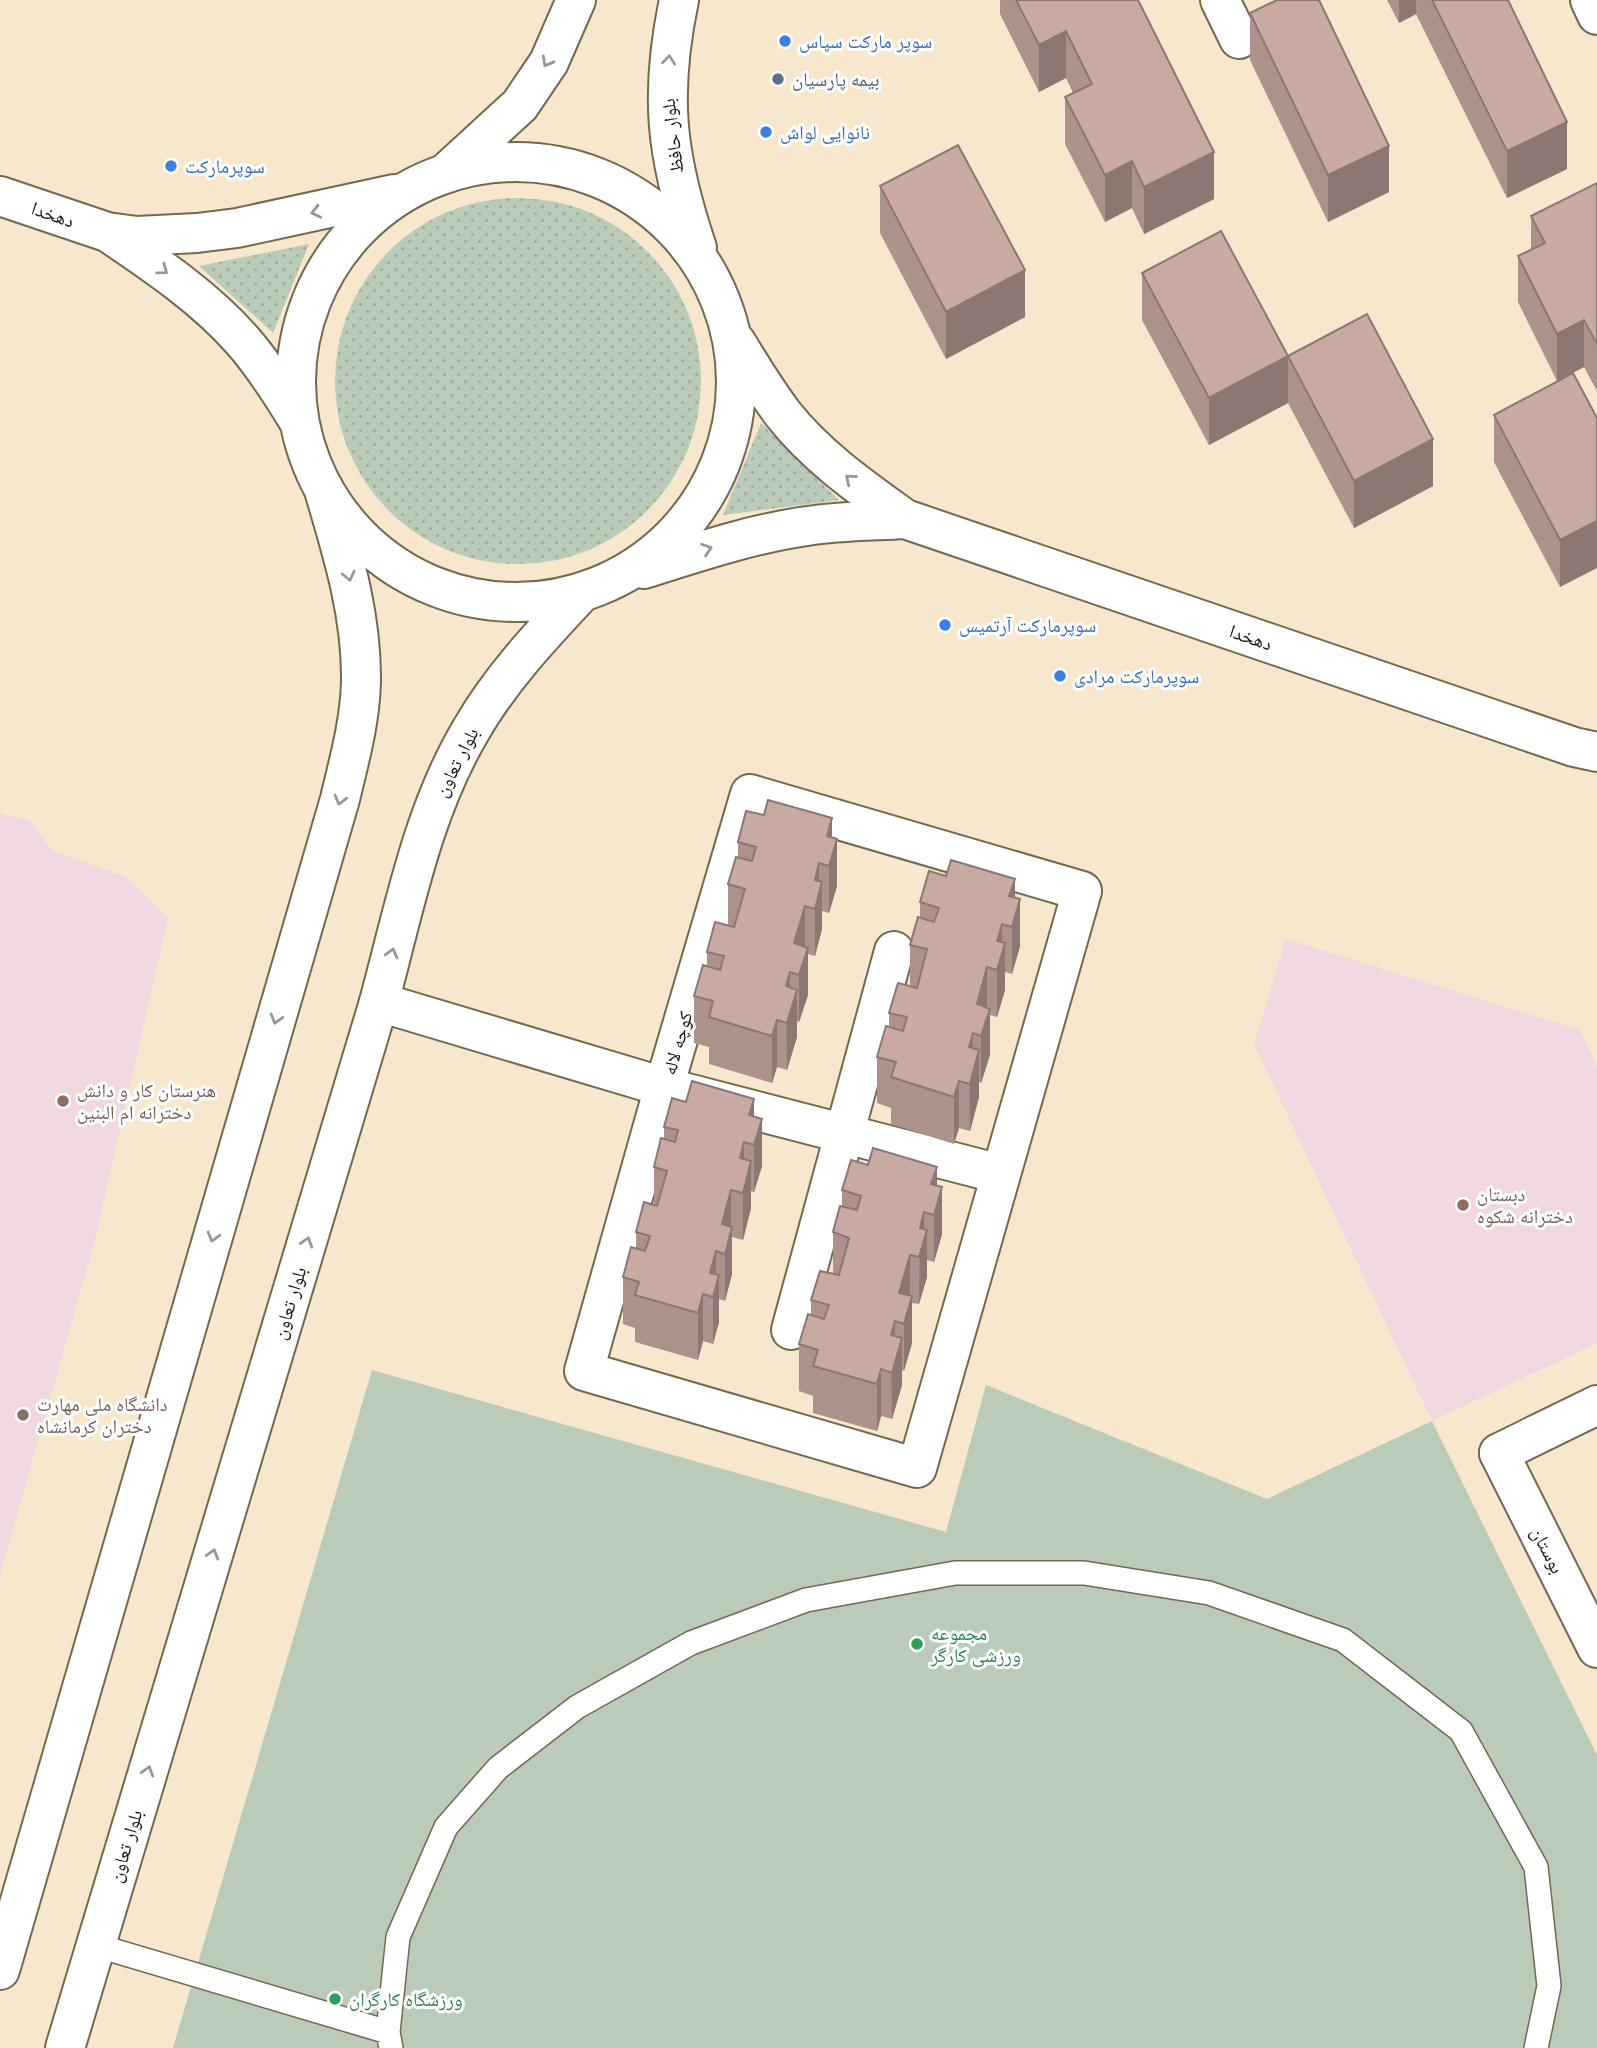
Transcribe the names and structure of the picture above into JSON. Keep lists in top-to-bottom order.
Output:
{
  "streets": {
    "street": [
      "بلوار حافظ",
      "دهخدا",
      "بلوار تعاون",
      "کوچه لاله",
      "بوستان"
    ]
  },
  "crossings": [
    ["بلوار تعاون", "کوچه لاله"]
  ],
  "one_way": ["بلوار حافظ"],
  "places": [
    "سوپر مارکت سپاس",
    "بیمه پارسیان",
    "نانوایی لواش",
    "سوپرمارکت",
    "سوپرمارکت آرتمیس",
    "سوپرمارکت مرادی",
    "هنرستان کار و دانش دخترانه ام البنین",
    "دبستان دخترانه شکوه",
    "دانشگاه ملی مهارت دختران کرمانشاه",
    "مجموعه ورزشی کارگر",
    "ورزشگاه کارگران"
  ]
}
